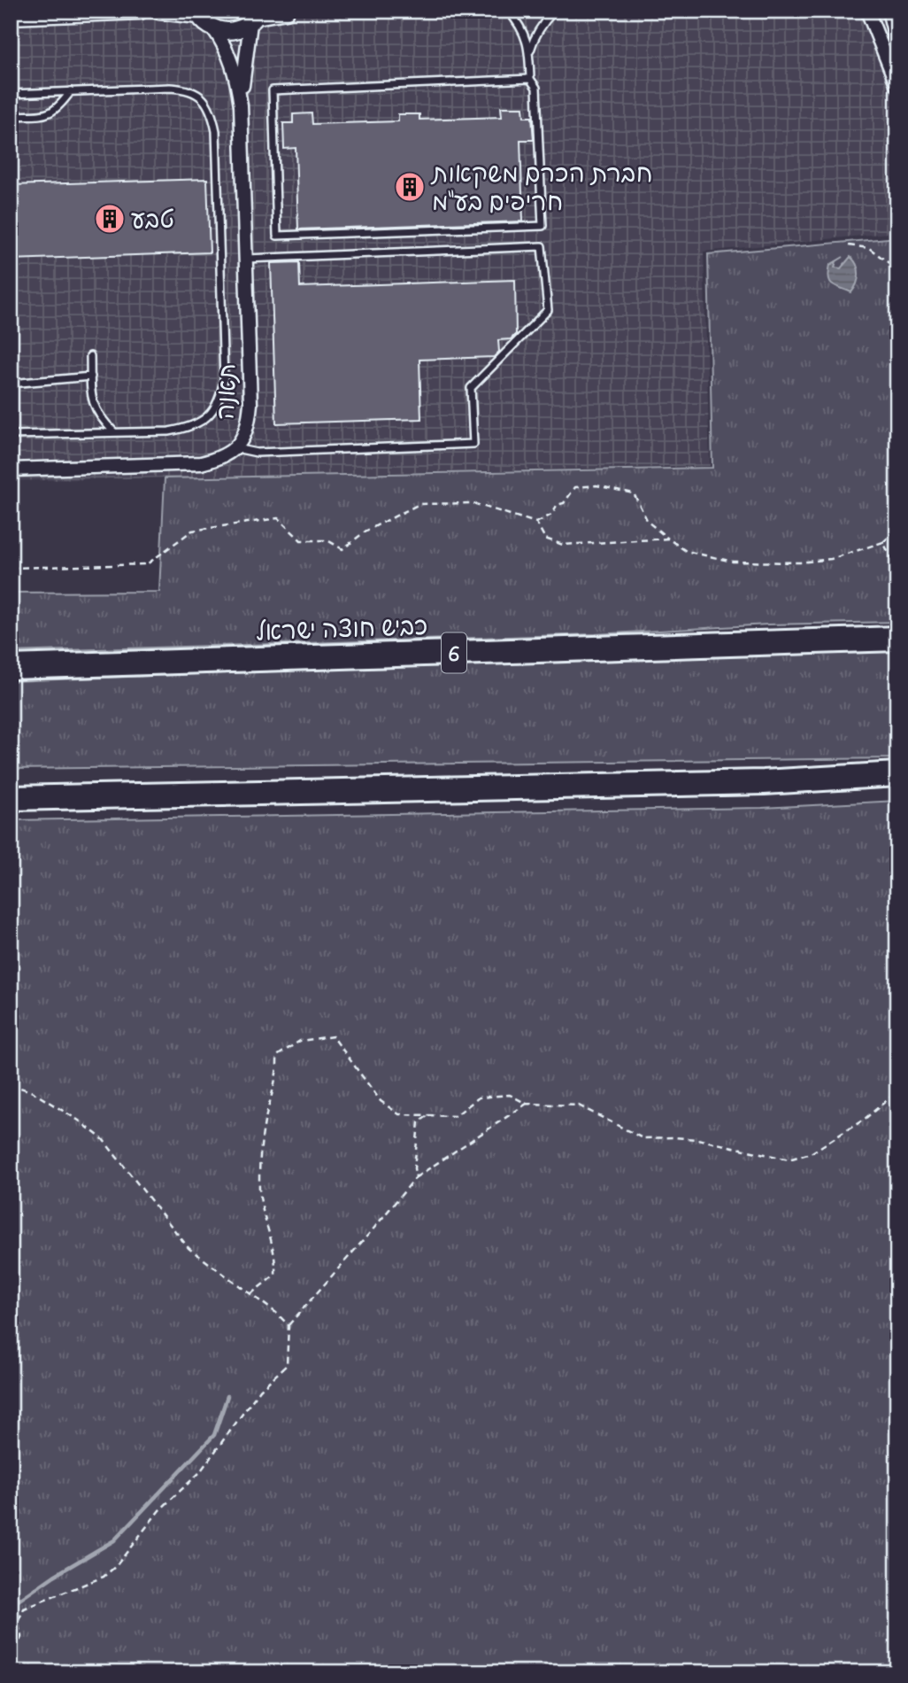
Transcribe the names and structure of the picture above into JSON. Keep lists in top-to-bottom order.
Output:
{
  "streets": {
    "highway": ["כביש חוצה ישראל", "6"],
    "street": ["תאנה"]
  },
  "places": {
    "building": ["חברת הכרם משקאות חריפים בע\"מ", "טבע"]
  }
}
